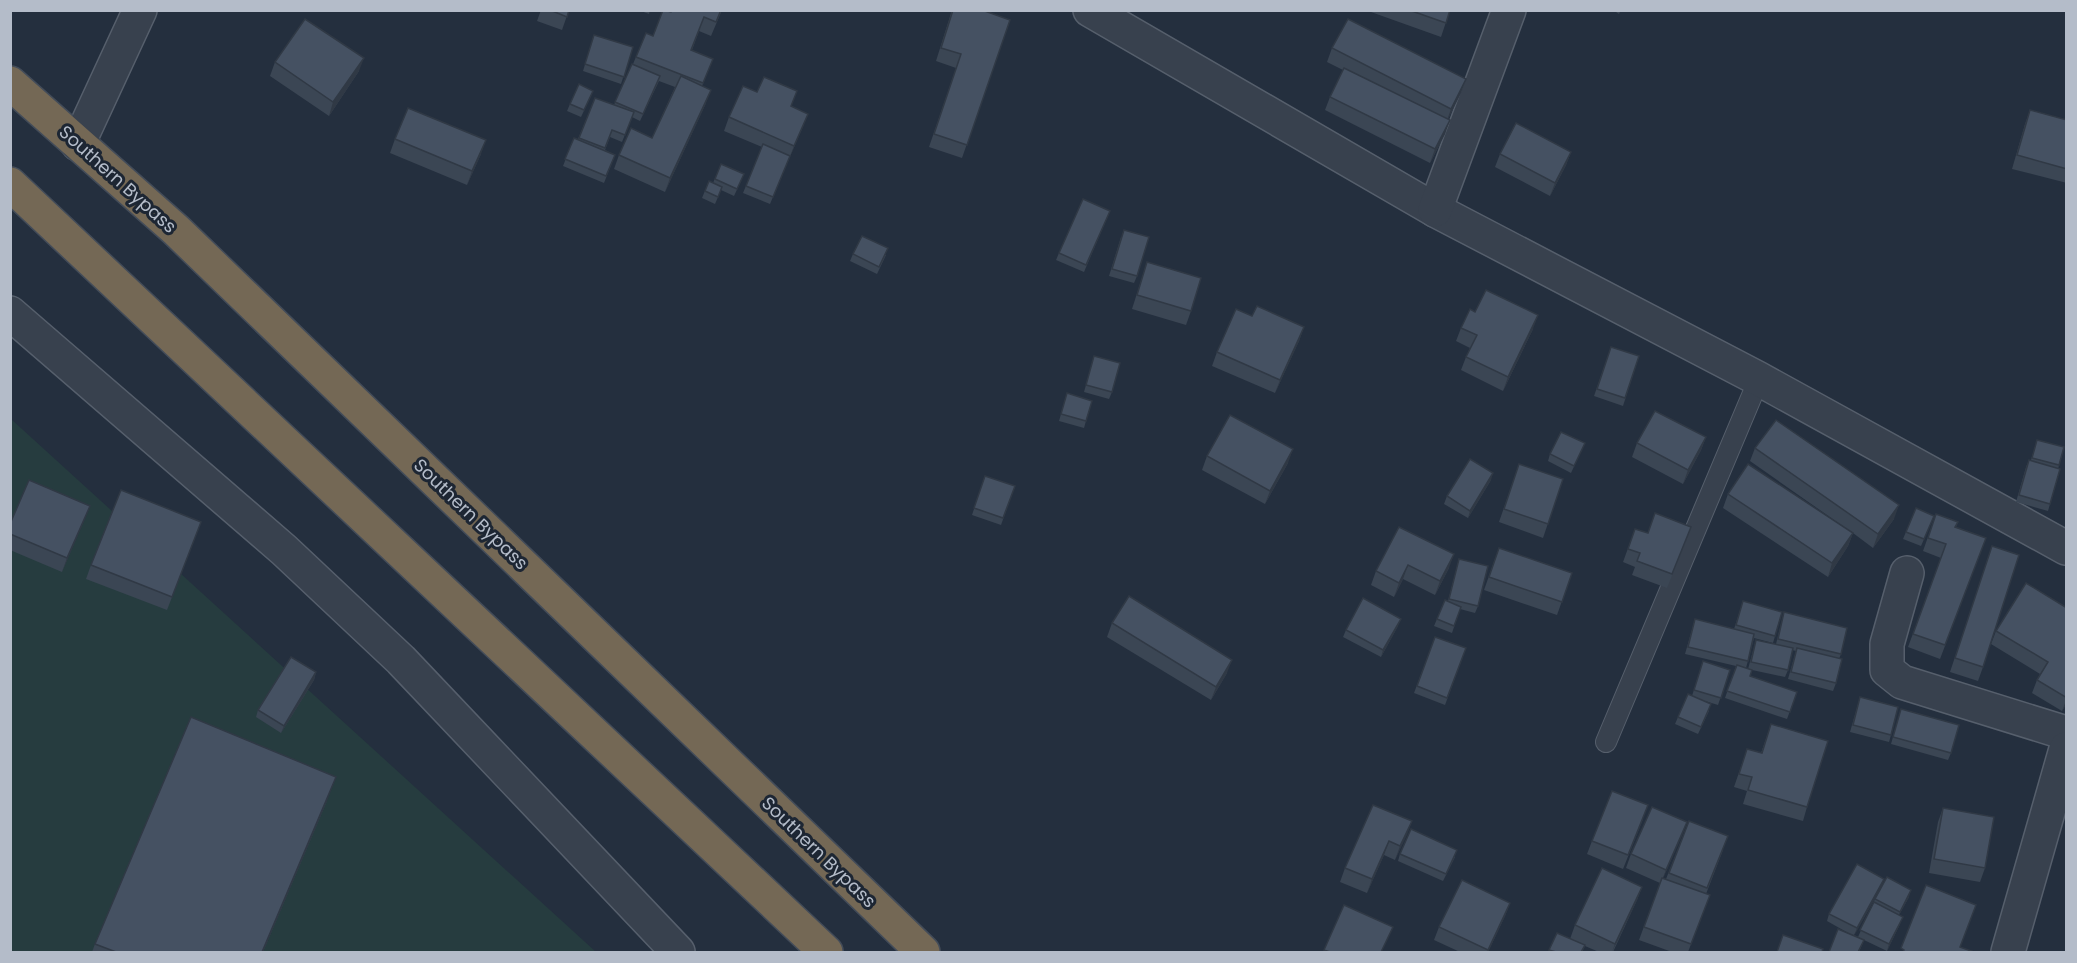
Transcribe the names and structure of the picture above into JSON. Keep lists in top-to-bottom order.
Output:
{
  "streets": {
    "highway": ["Southern Bypass"]
  }
}
